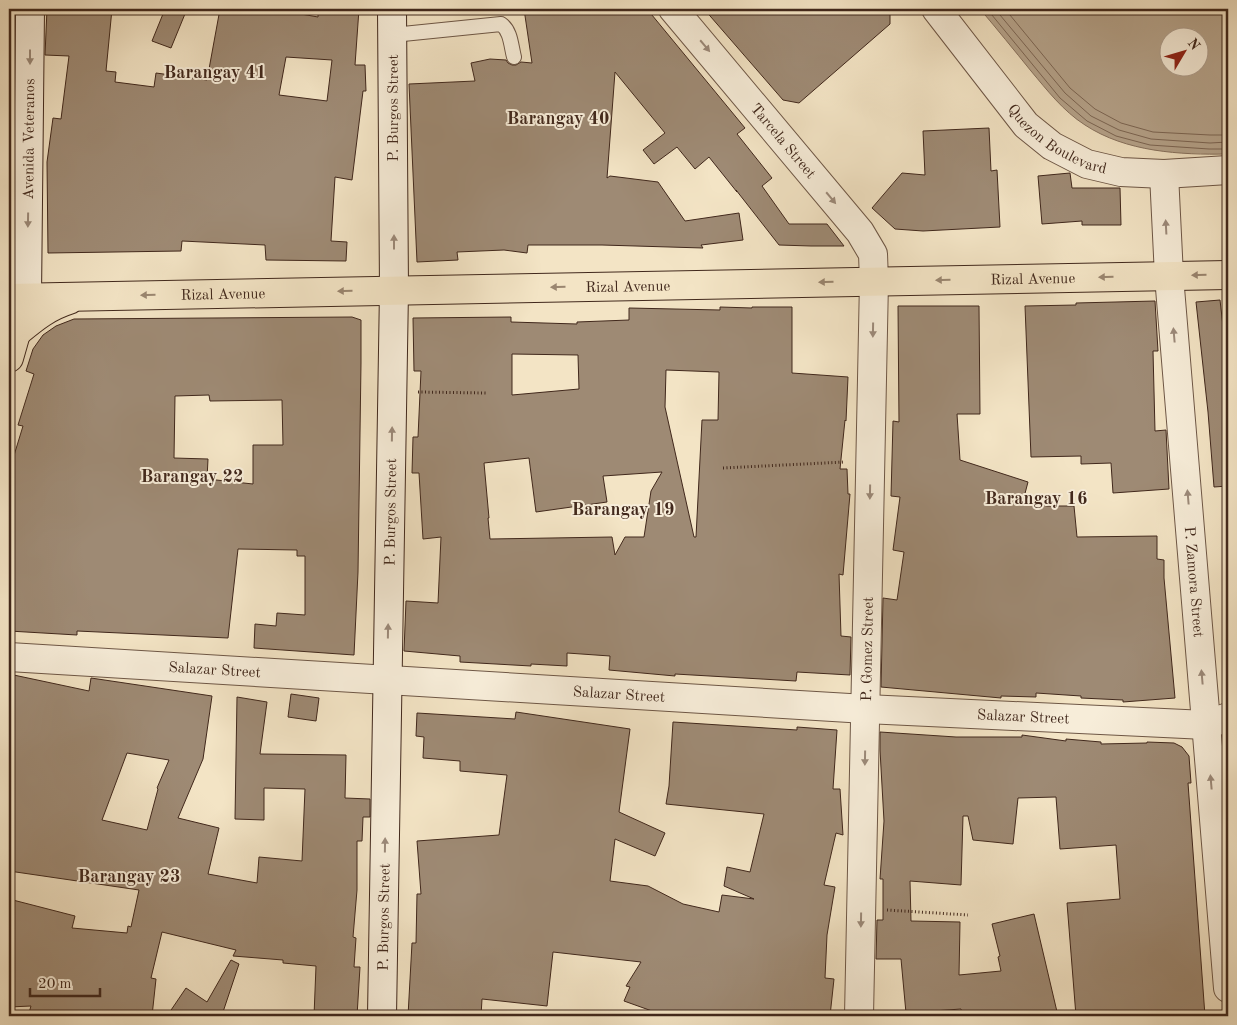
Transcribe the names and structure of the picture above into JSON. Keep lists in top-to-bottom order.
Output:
{
  "streets": {
    "main road": ["Avenida Veteranos", "Rizal Avenue"],
    "street": [
      "P. Burgos Street",
      "Quezon Boulevard",
      "Tarcela Street",
      "P. Zamora Street",
      "P. Gomez Street",
      "Salazar Street"
    ]
  },
  "crossings": [
    ["P. Burgos Street", "Rizal Avenue"],
    ["P. Burgos Street", "Salazar Street"],
    ["Quezon Boulevard", "P. Zamora Street"],
    ["Avenida Veteranos", "Rizal Avenue"],
    ["Tarcela Street", "Rizal Avenue"],
    ["Tarcela Street", "P. Gomez Street"],
    ["Rizal Avenue", "P. Zamora Street"],
    ["Rizal Avenue", "P. Gomez Street"],
    ["P. Zamora Street", "Salazar Street"],
    ["P. Gomez Street", "Salazar Street"]
  ],
  "one_way": [
    "P. Burgos Street",
    "Avenida Veteranos",
    "Tarcela Street",
    "Rizal Avenue",
    "P. Zamora Street",
    "P. Gomez Street"
  ],
  "districts": [
    "Barangay 41",
    "Barangay 40",
    "Barangay 22",
    "Barangay 16",
    "Barangay 19",
    "Barangay 23"
  ],
  "scale_bar": "20 m",
  "north": "top right"
}
